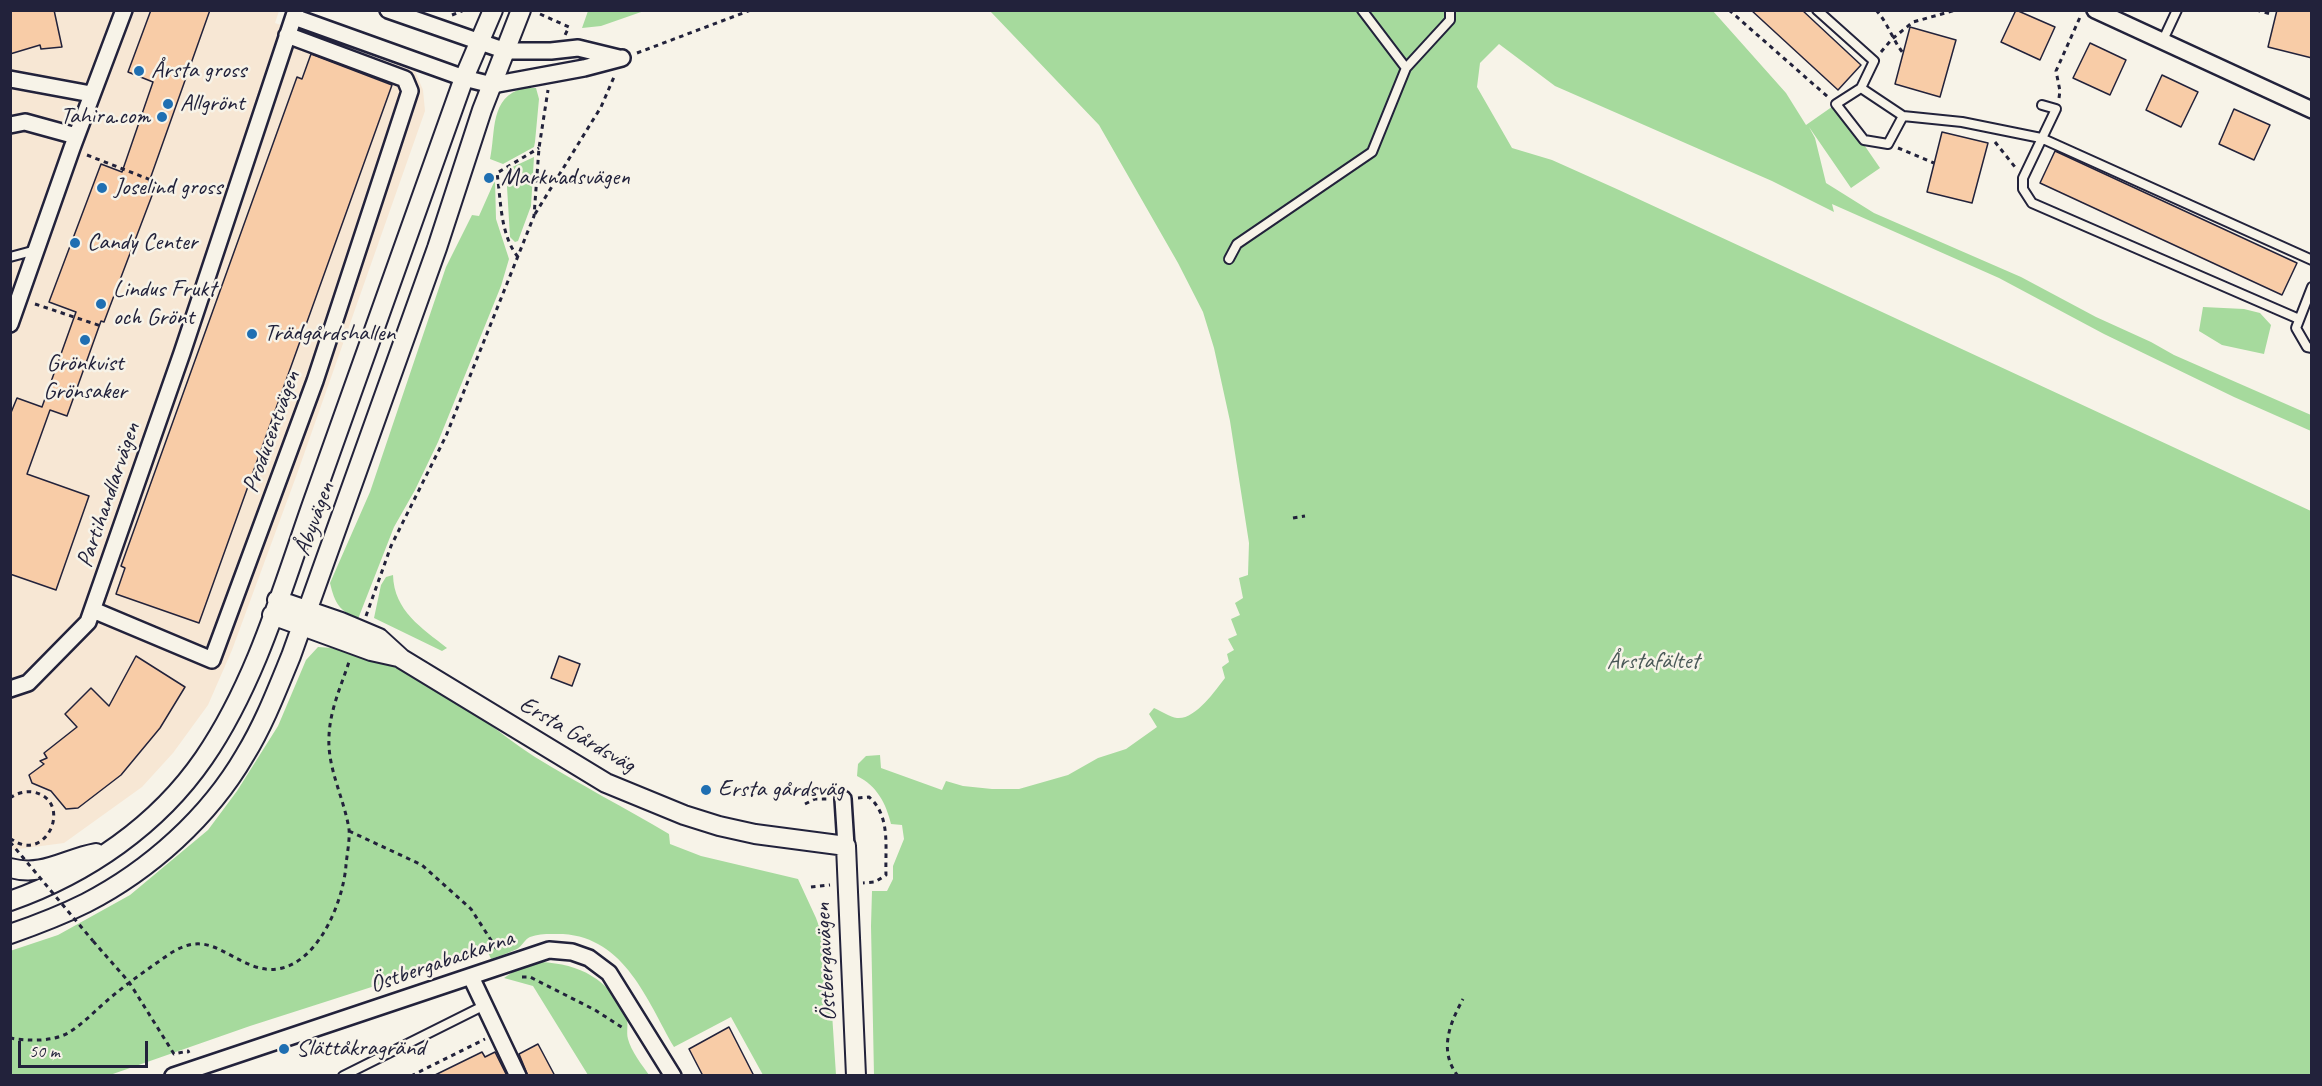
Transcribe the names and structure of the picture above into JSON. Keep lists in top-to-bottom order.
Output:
{
  "streets": {
    "street": [
      "Producentvägen",
      "Partihandlarvägen",
      "Åbyvägen",
      "Ersta Gårdsväg",
      "Östbergabackarna",
      "Östbergavägen"
    ]
  },
  "crossings": [
    ["Producentvägen", "Partihandlarvägen"],
    ["Åbyvägen", "Ersta Gårdsväg"],
    ["Ersta Gårdsväg", "Östbergavägen"]
  ],
  "parks": ["Årstafältet"],
  "places": [
    "Årsta gross",
    "Allgrönt",
    "Tahira.com",
    "Marknadsvägen",
    "Joselind gross",
    "Candy Center",
    "Lindus Frukt och Grönt",
    "Trädgårdshallen",
    "Grönkvist Grönsaker",
    "Ersta gårdsväg",
    "Slättåkragränd"
  ],
  "scale_bar": "50 m"
}
